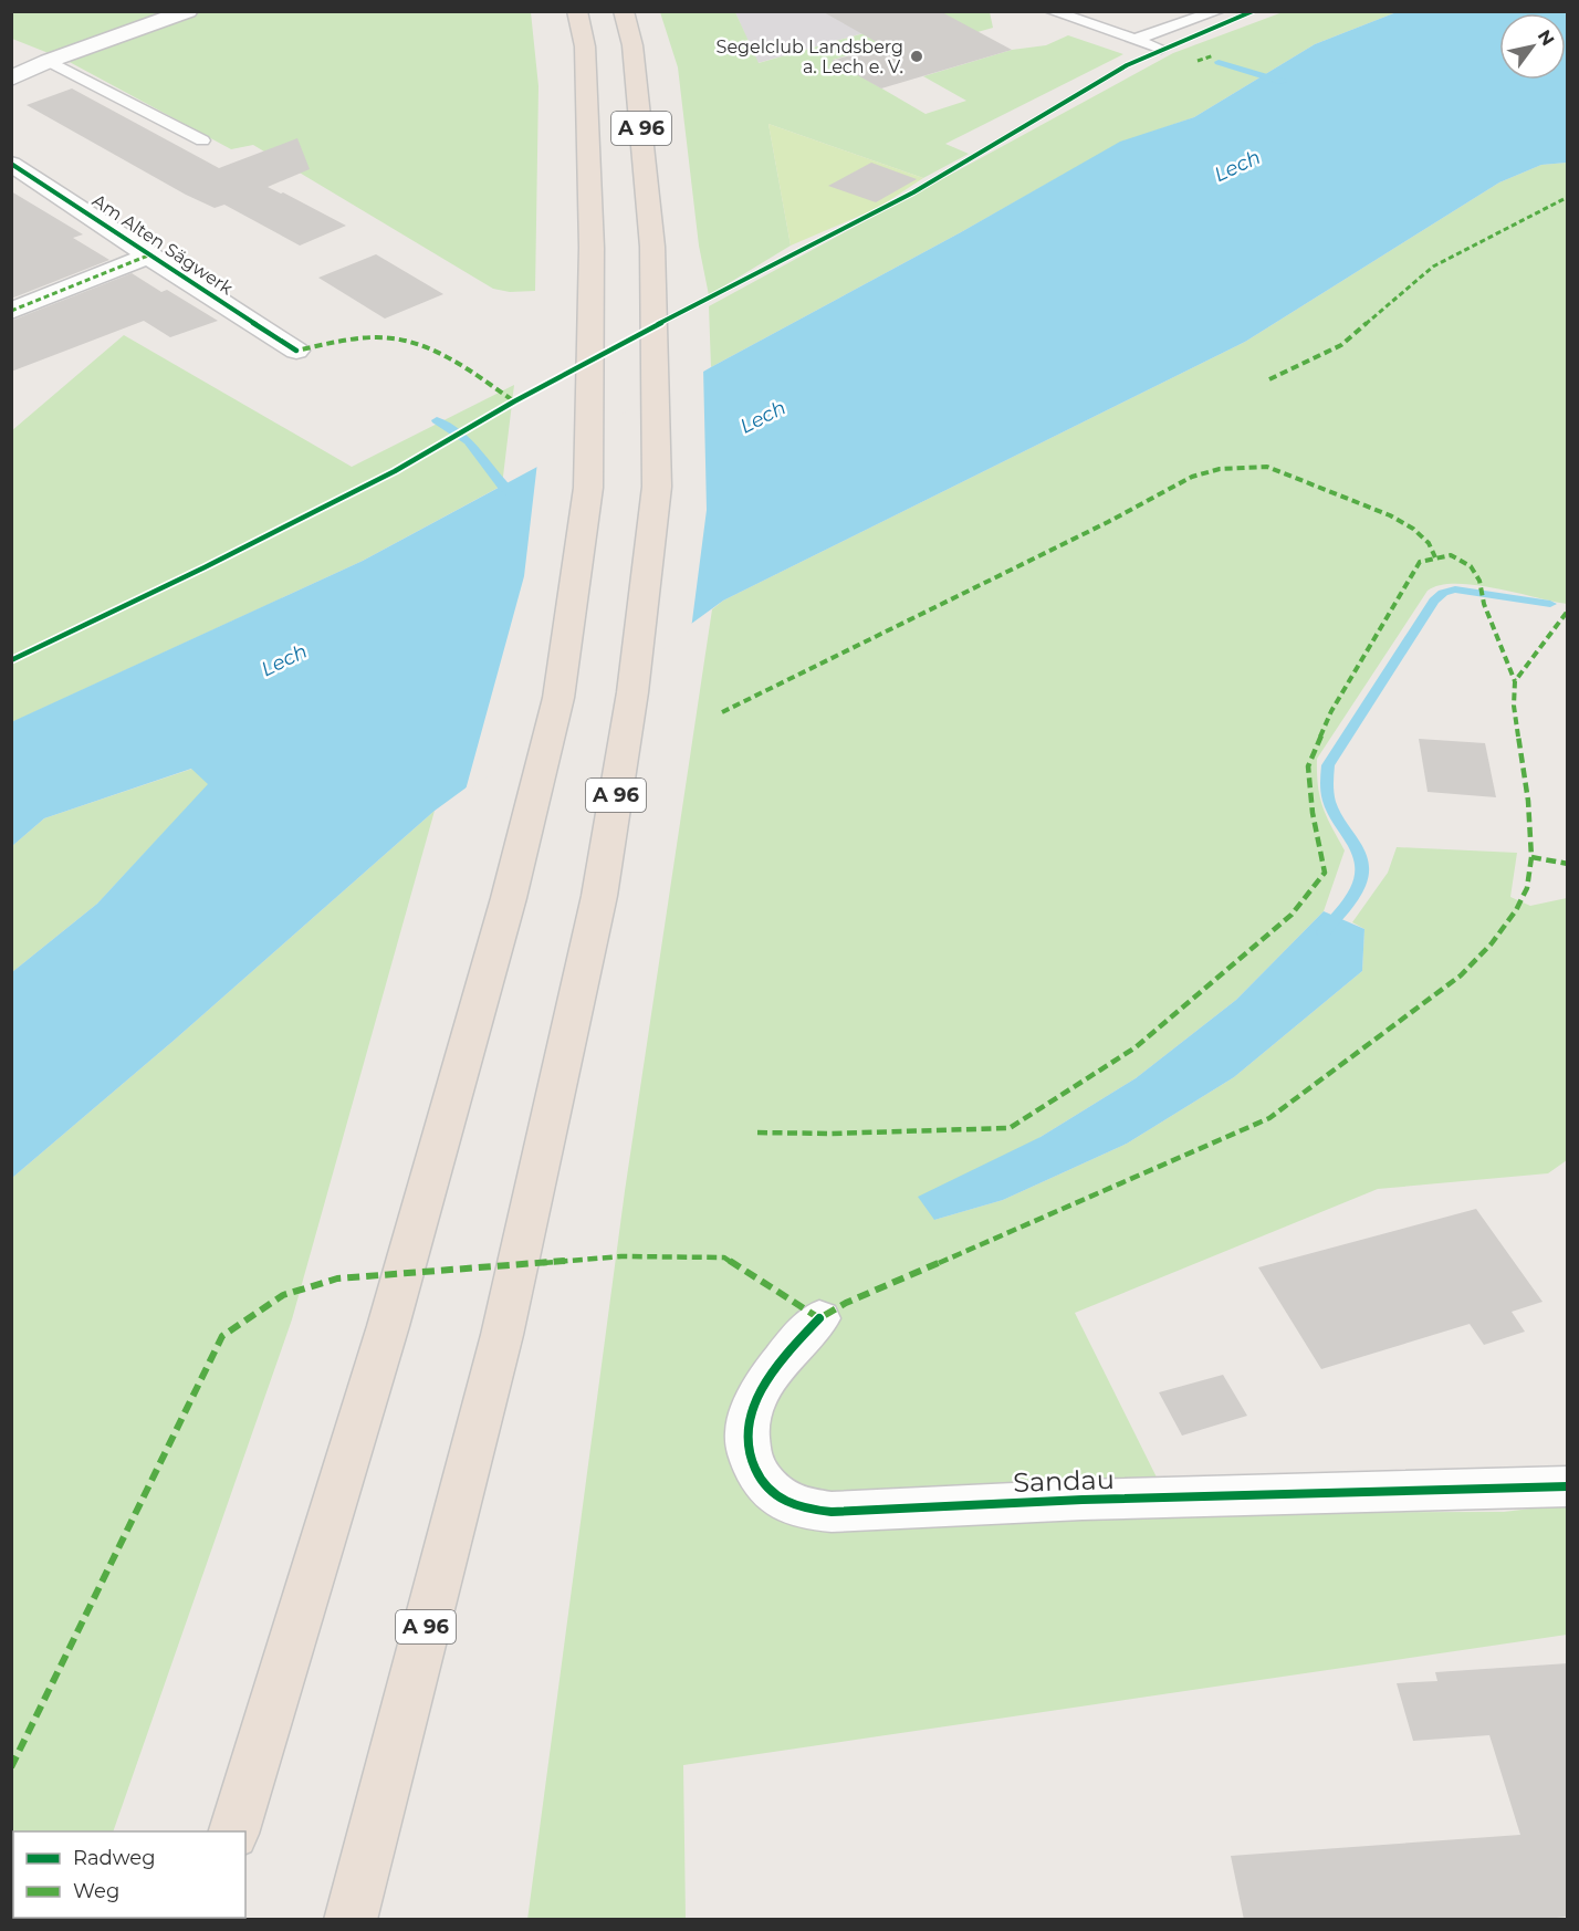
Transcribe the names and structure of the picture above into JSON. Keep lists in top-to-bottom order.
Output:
{
  "streets": {
    "highway": ["A 96"],
    "street": ["Am Alten Sägwerk", "Sandau"]
  },
  "water": ["Lech"],
  "places": ["Segelclub Landsberg a. Lech e. V."],
  "legend": ["Radweg", "Weg"],
  "north": "top right"
}
